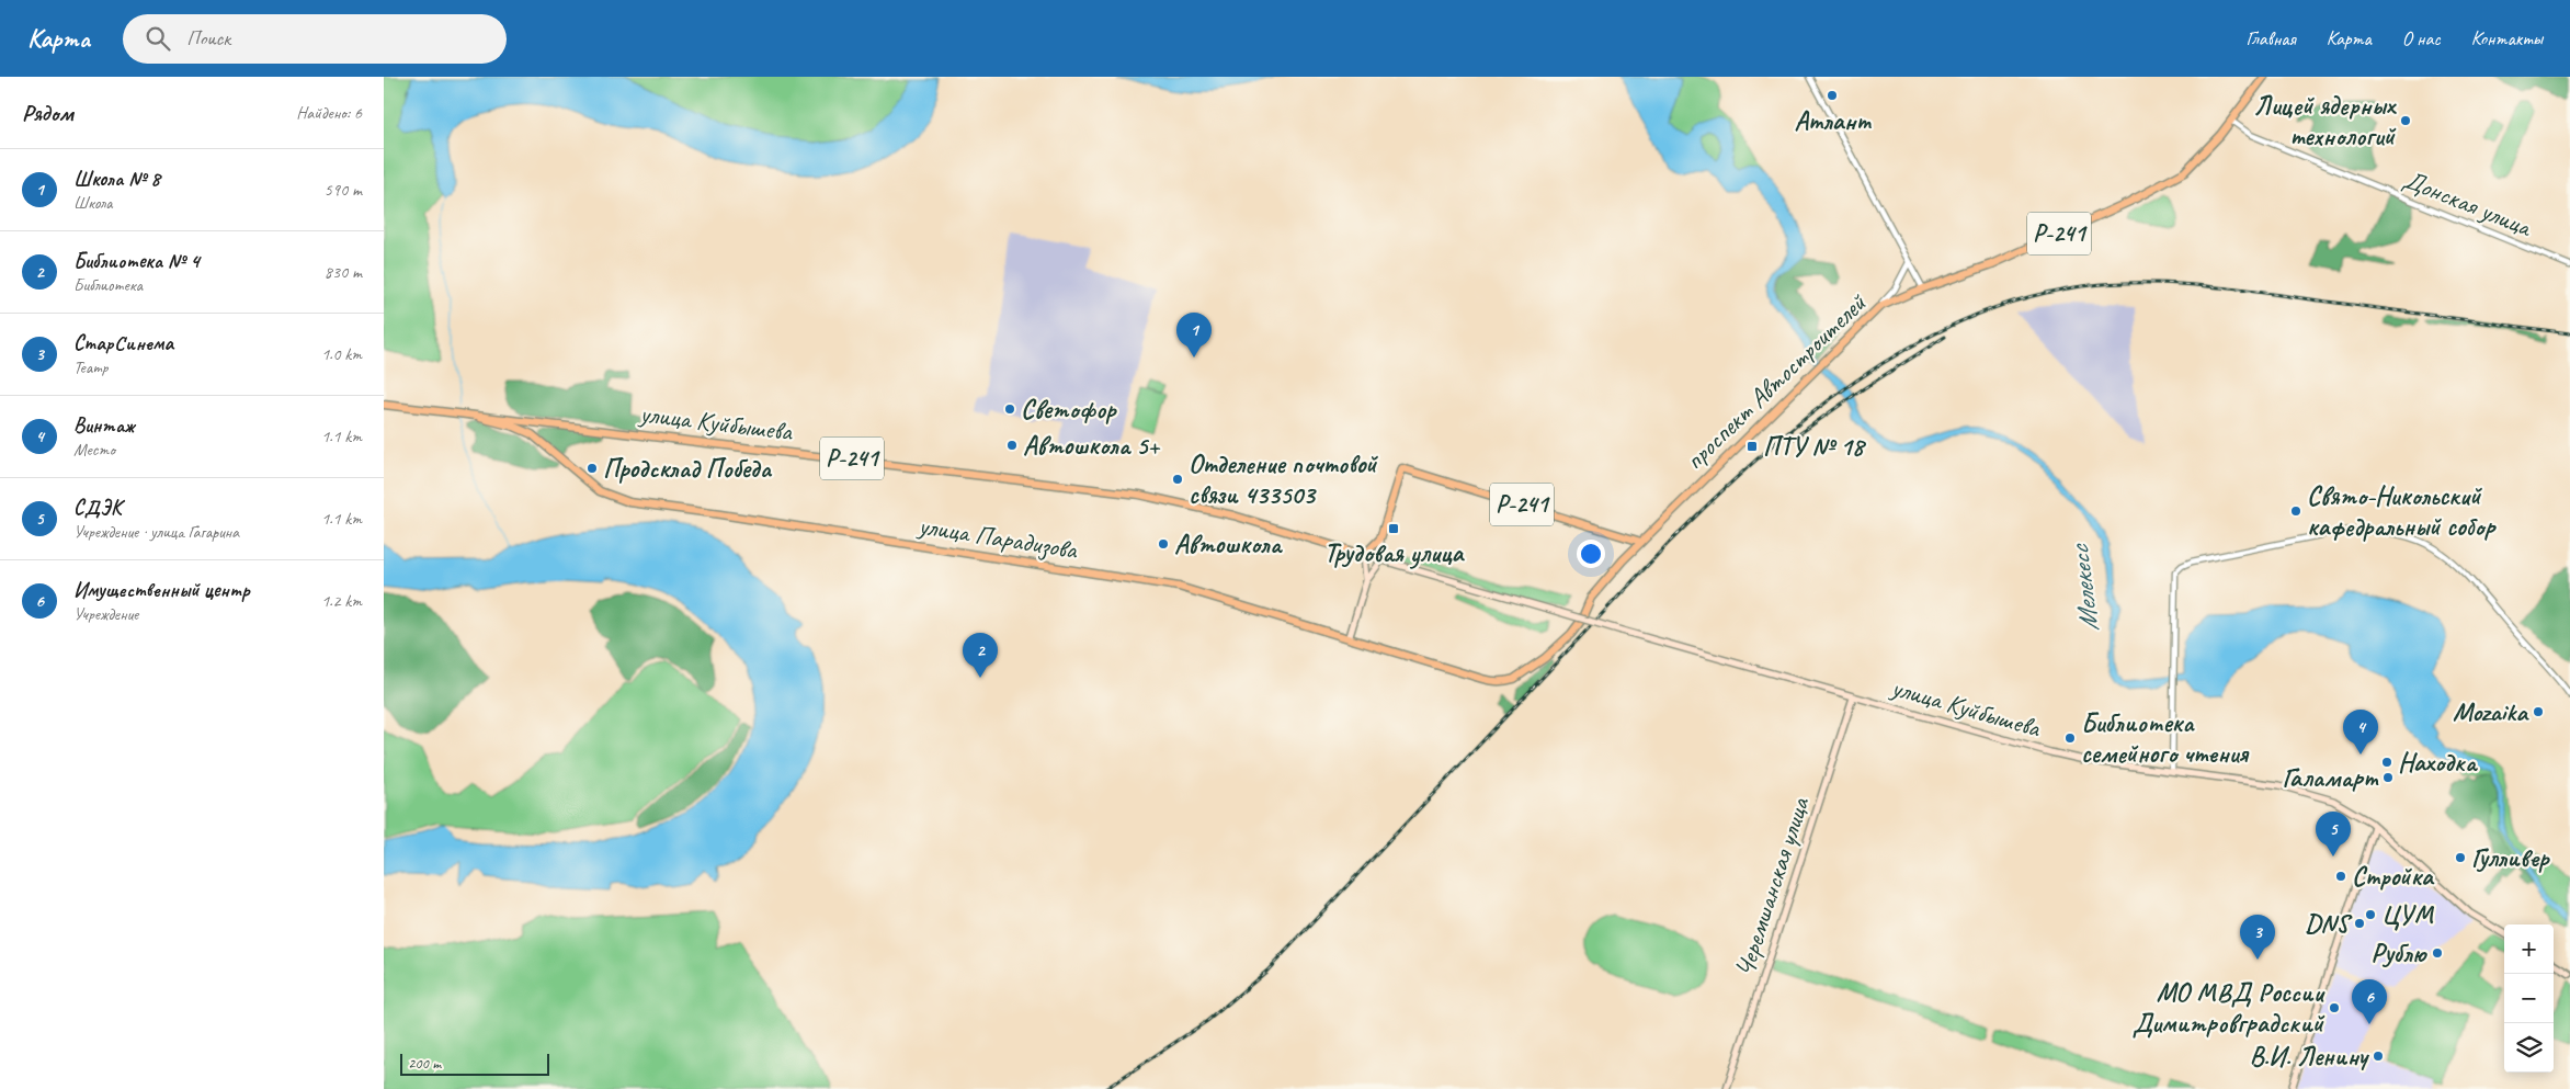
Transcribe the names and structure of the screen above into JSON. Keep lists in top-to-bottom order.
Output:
{
  "streets": {
    "highway": [
      "Р-241",
      "проспект Автостроителей",
      "улица Куйбышева",
      "улица Парадизова"
    ],
    "main road": ["Черемшанская улица"],
    "street": ["Донская улица"]
  },
  "crossings": [
    ["Донская улица", "проспект Автостроителей"],
    ["Р-241", "проспект Автостроителей"],
    ["Р-241", "улица Куйбышева"],
    ["проспект Автостроителей", "улица Парадизова"],
    ["улица Куйбышева", "улица Парадизова"],
    ["улица Куйбышева", "Черемшанская улица"]
  ],
  "water": ["Мелекесс"],
  "places": {
    "other": [
      "Атлант",
      "Лицей ядерных технологий",
      "Светофор",
      "Автошкола 5+",
      "Продсклад Победа",
      "Отделение почтовой связи 433503",
      "Свято-Никольский кафедральный собор",
      "Автошкола",
      "Mozaika",
      "Библиотека семейного чтения",
      "Находка",
      "Галамарт",
      "Гулливер",
      "Стройка",
      "ЦУМ",
      "DNS",
      "Рублю",
      "МО МВД России Димитровградский",
      "В.И. Ленину"
    ],
    "transit": ["ПТУ № 18", "Трудовая улица"]
  },
  "scale_bar": "200 m",
  "page": {
    "header": "Карта",
    "search": "Поиск",
    "nav": [
      "Главная",
      "Карта",
      "О нас",
      "Контакты"
    ],
    "heading": ["Рядом", "Найдено: 6"],
    "list": [
      {
        "mark": "1",
        "name": "Школа № 8",
        "note": "Школа",
        "value": "590 m"
      },
      {
        "mark": "2",
        "name": "Библиотека № 4",
        "note": "Библиотека",
        "value": "830 m"
      },
      {
        "mark": "3",
        "name": "СтарСинема",
        "note": "Театр",
        "value": "1.0 km"
      },
      {
        "mark": "4",
        "name": "Винтаж",
        "note": "Место",
        "value": "1.1 km"
      },
      {
        "mark": "5",
        "name": "СДЭК",
        "note": "Учреждение · улица Гагарина",
        "value": "1.1 km"
      },
      {
        "mark": "6",
        "name": "Имущественный центр",
        "note": "Учреждение",
        "value": "1.2 km"
      }
    ],
    "pins": [
      "1",
      "2",
      "4",
      "5",
      "3",
      "6"
    ],
    "map_buttons": ["+", "−"],
    "scale": "200 m"
  }
}
